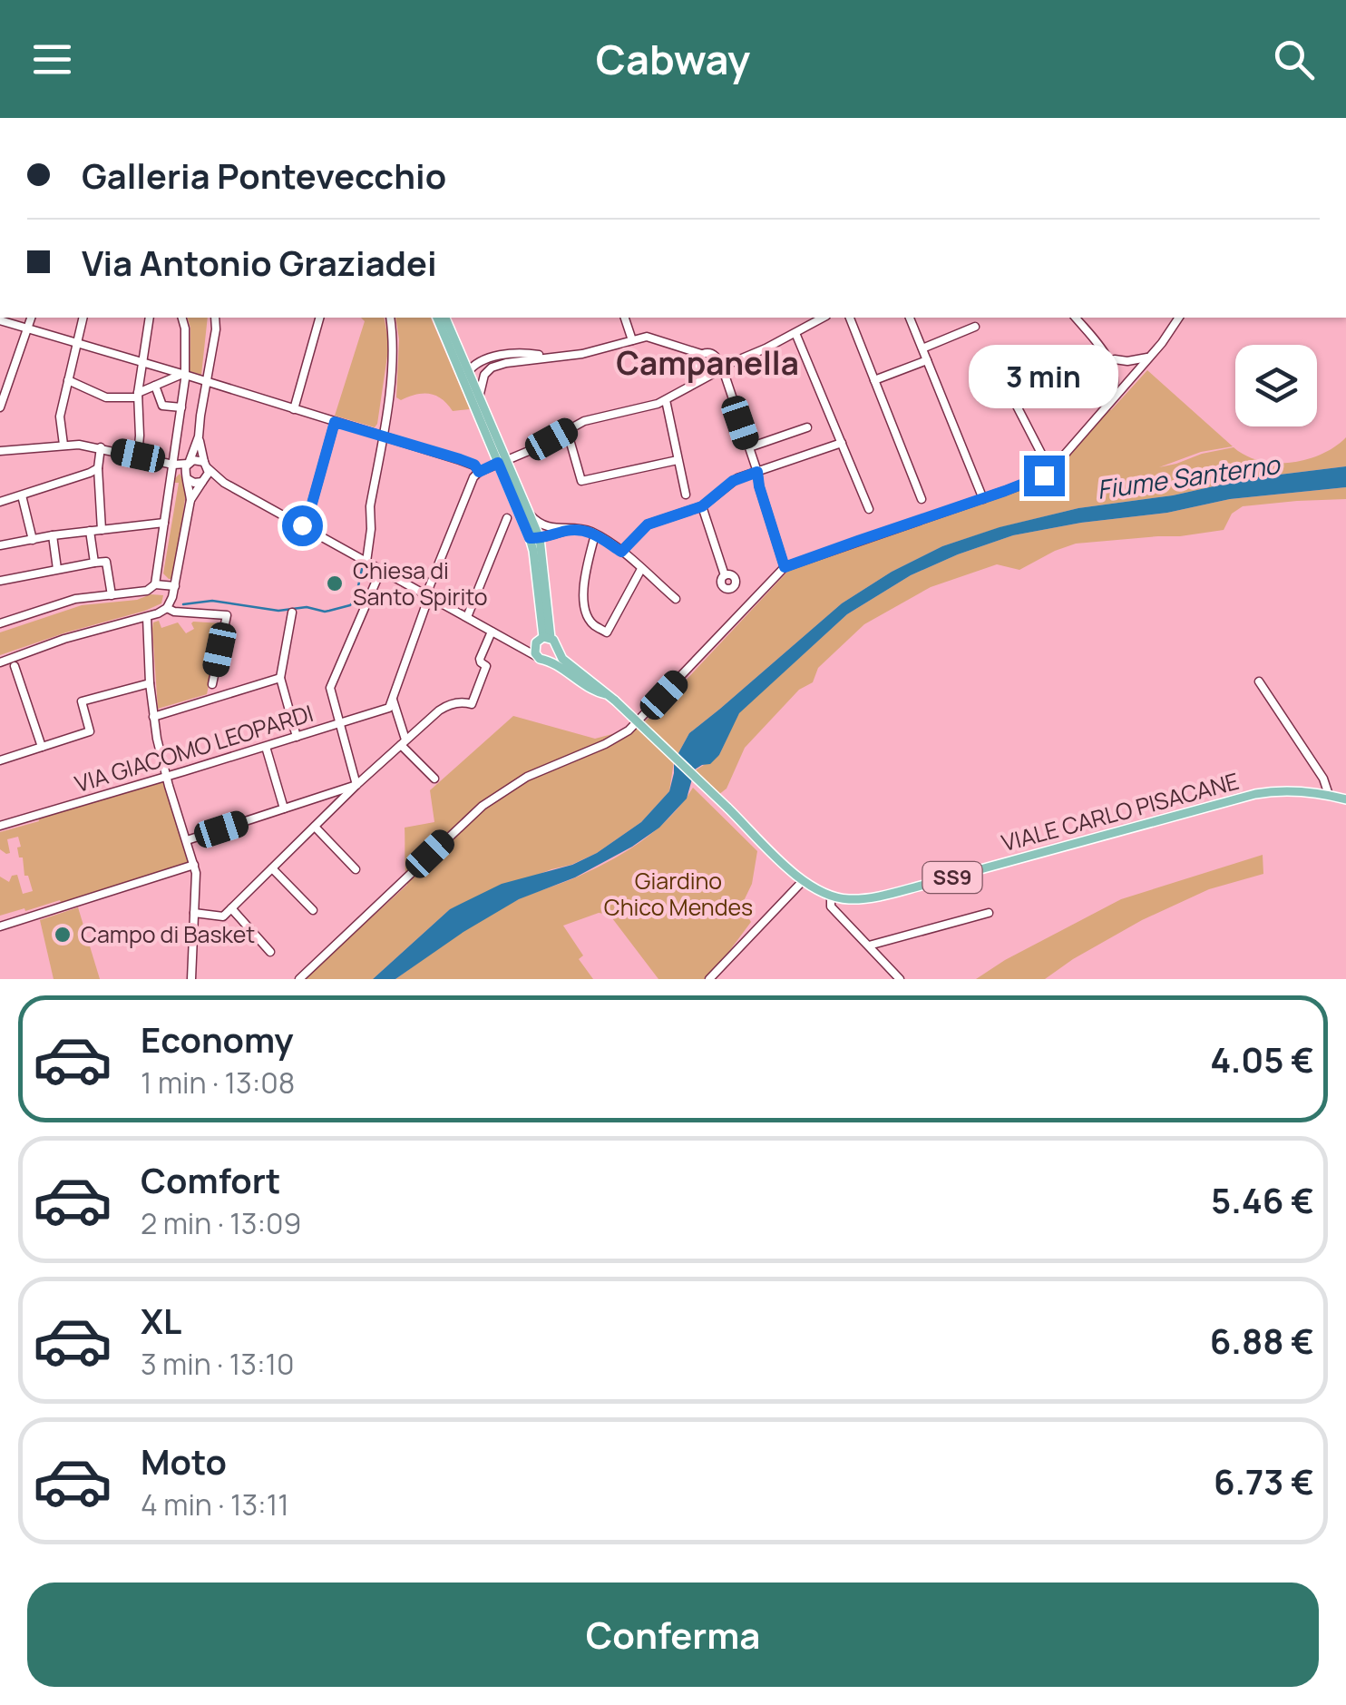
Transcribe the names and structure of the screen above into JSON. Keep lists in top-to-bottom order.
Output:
{
  "streets": {
    "main road": ["VIALE CARLO PISACANE", "SS9"],
    "street": ["VIA GIACOMO LEOPARDI"]
  },
  "districts": ["Campanella"],
  "water": ["Fiume Santerno"],
  "parks": ["Giardino Chico Mendes"],
  "places": ["Chiesa di Santo Spirito", "Campo di Basket"],
  "page": {
    "header": "Cabway",
    "banner": ["Galleria Pontevecchio", "Via Antonio Graziadei"],
    "bubble": "3 min",
    "list": [
      {
        "name": "Economy",
        "note": "1 min · 13:08",
        "value": "4.05 €"
      },
      {
        "name": "Comfort",
        "note": "2 min · 13:09",
        "value": "5.46 €"
      },
      {
        "name": "XL",
        "note": "3 min · 13:10",
        "value": "6.88 €"
      },
      {
        "name": "Moto",
        "note": "4 min · 13:11",
        "value": "6.73 €"
      }
    ],
    "buttons": "Conferma"
  }
}
